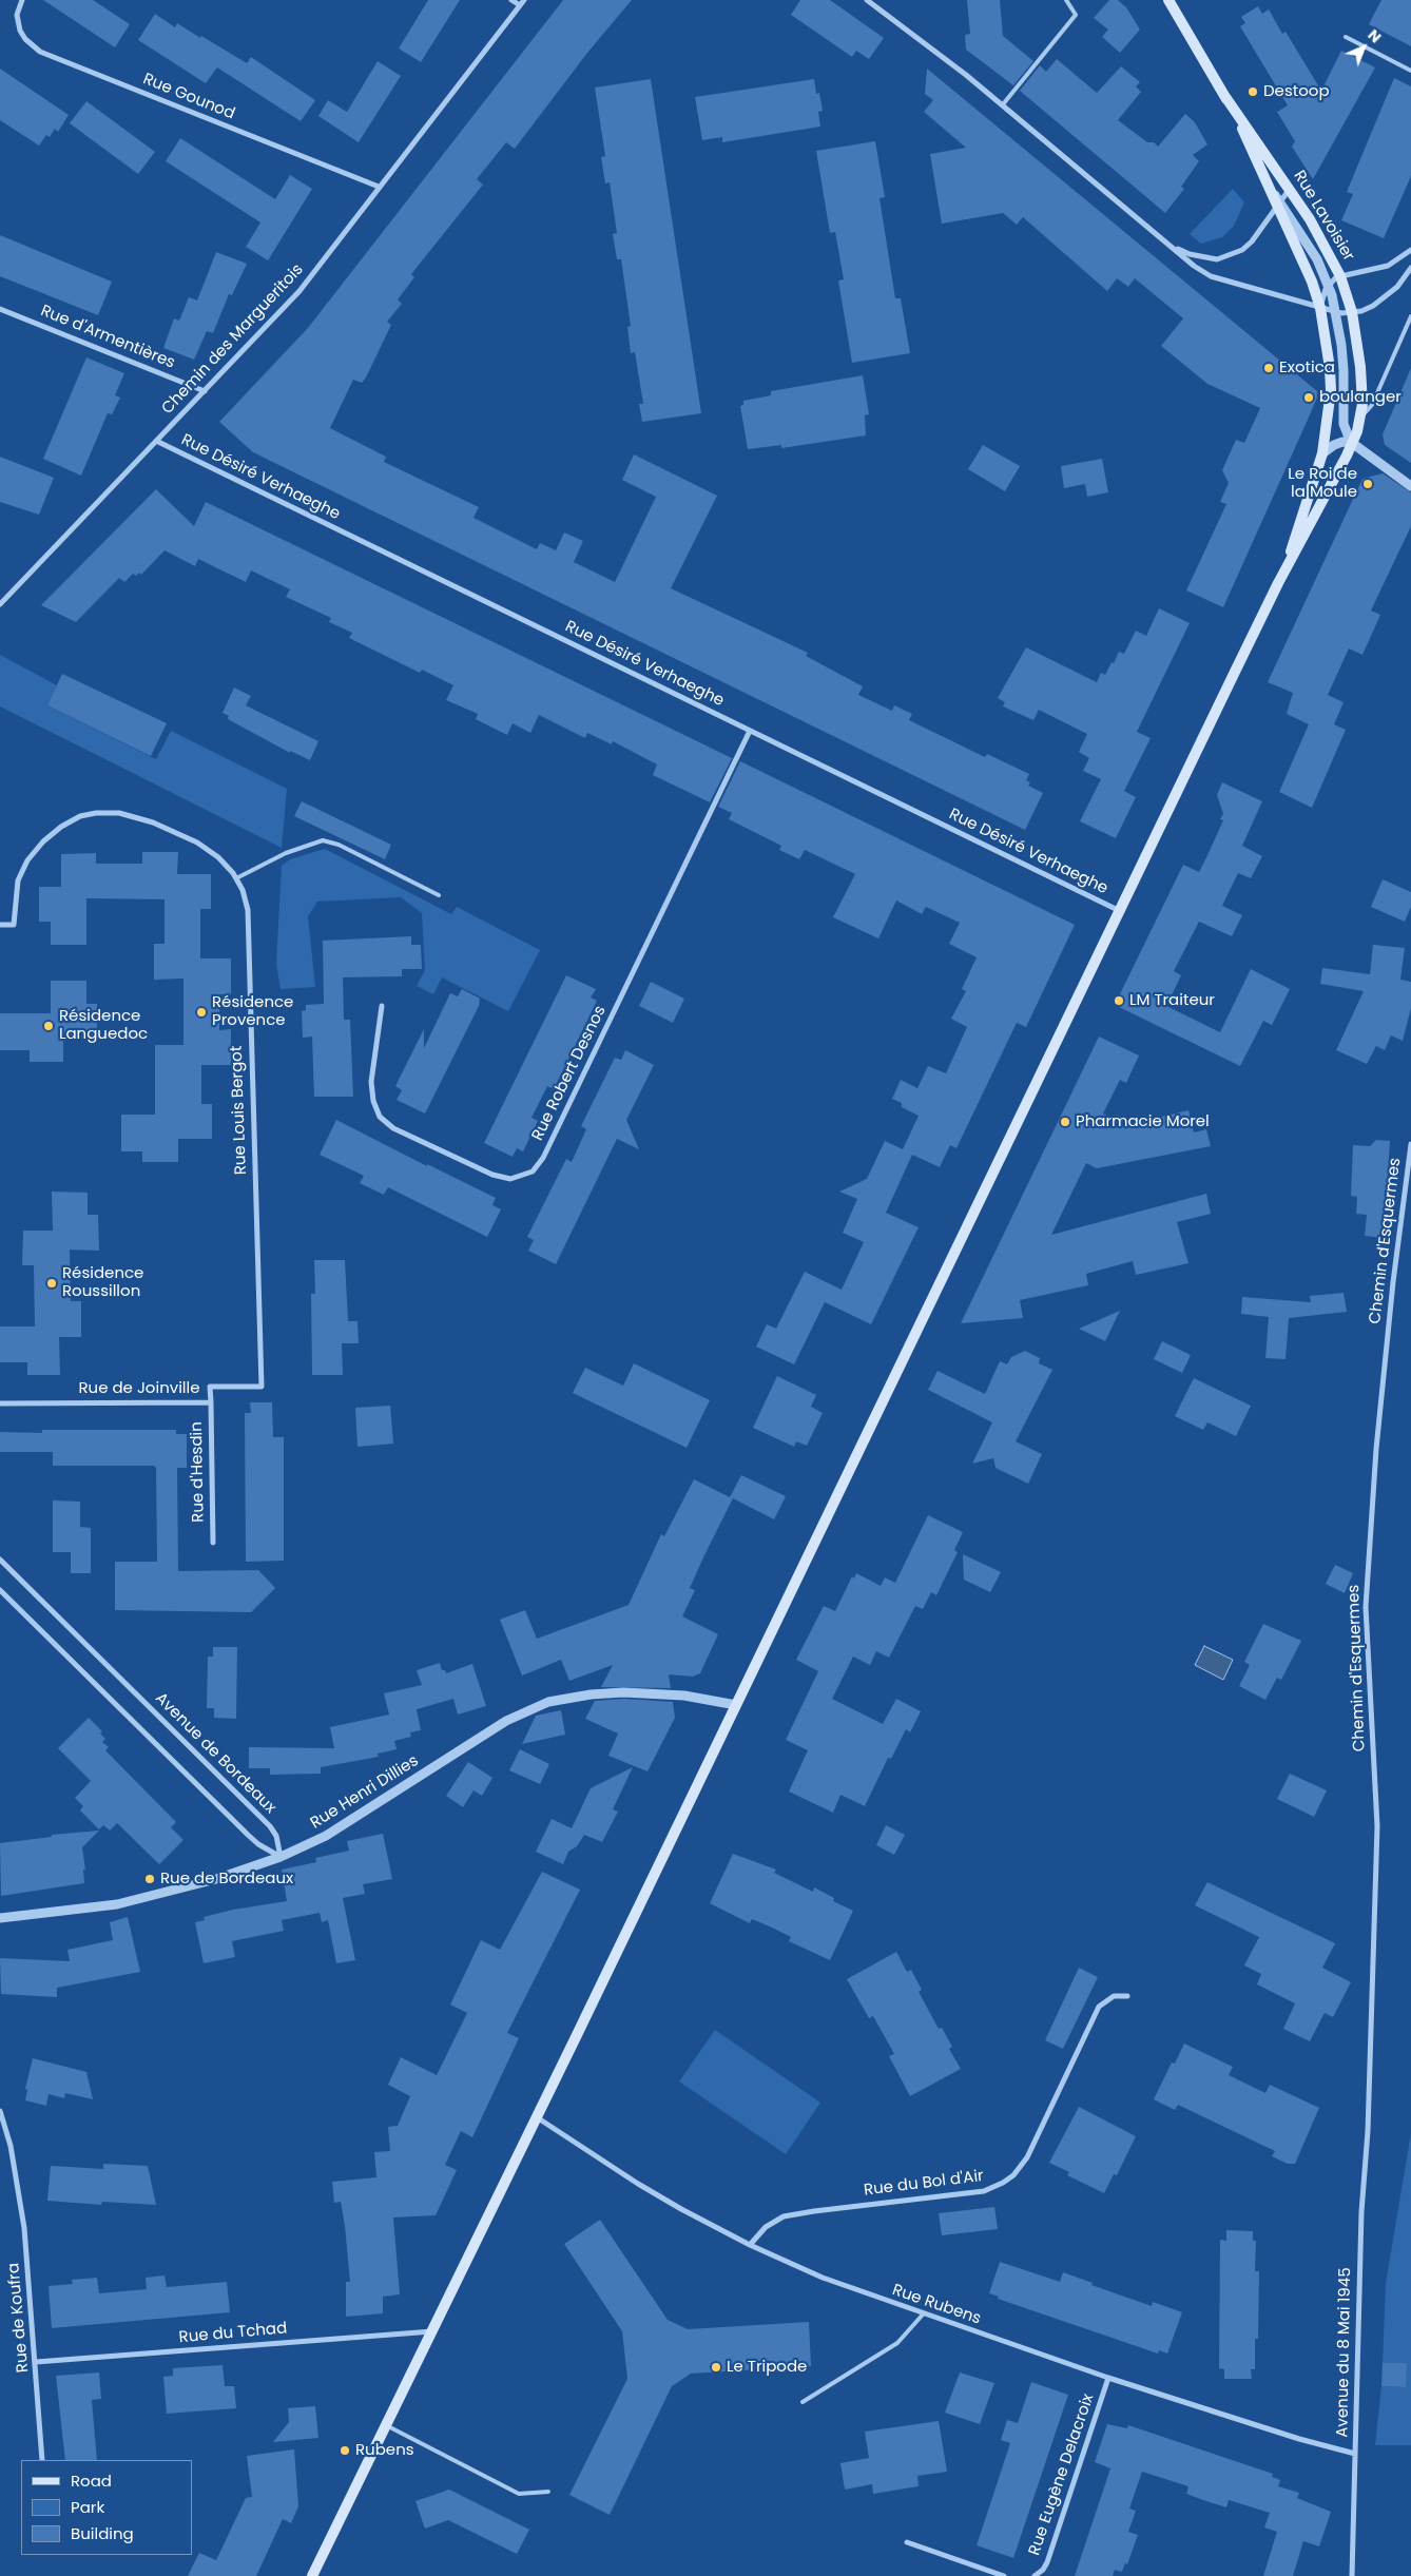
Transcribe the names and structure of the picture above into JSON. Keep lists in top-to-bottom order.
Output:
{
  "streets": {
    "main road": ["Rue Lavoisier"],
    "street": [
      "Rue Gounod",
      "Rue d'Armentières",
      "Chemin des Margueritois",
      "Rue Désiré Verhaeghe",
      "Rue Robert Desnos",
      "Rue Louis Bergot",
      "Chemin d'Esquermes",
      "Rue de Joinville",
      "Rue d'Hesdin",
      "Avenue de Bordeaux",
      "Rue Henri Dillies",
      "Rue du Bol d'Air",
      "Rue Rubens",
      "Rue de Koufra",
      "Rue du Tchad",
      "Avenue du 8 Mai 1945",
      "Rue Eugène Delacroix"
    ]
  },
  "crossings": [
    ["Rue Gounod", "Chemin des Margueritois"],
    ["Rue d'Armentières", "Chemin des Margueritois"],
    ["Chemin des Margueritois", "Rue Désiré Verhaeghe"],
    ["Rue Désiré Verhaeghe", "Rue Robert Desnos"],
    ["Rue Louis Bergot", "Rue de Joinville"],
    ["Chemin d'Esquermes", "Avenue du 8 Mai 1945"],
    ["Rue de Joinville", "Rue d'Hesdin"],
    ["Avenue de Bordeaux", "Rue Henri Dillies"],
    ["Rue du Bol d'Air", "Rue Rubens"],
    ["Rue Rubens", "Avenue du 8 Mai 1945"],
    ["Rue Rubens", "Rue Eugène Delacroix"],
    ["Rue de Koufra", "Rue du Tchad"]
  ],
  "places": [
    "Destoop",
    "Exotica",
    "boulanger",
    "Le Roi de la Moule",
    "LM Traiteur",
    "Résidence Provence",
    "Résidence Languedoc",
    "Pharmacie Morel",
    "Résidence Roussillon",
    "Rue de Bordeaux",
    "Le Tripode",
    "Rubens"
  ],
  "legend": ["Road", "Park", "Building"],
  "north": "top right"
}
